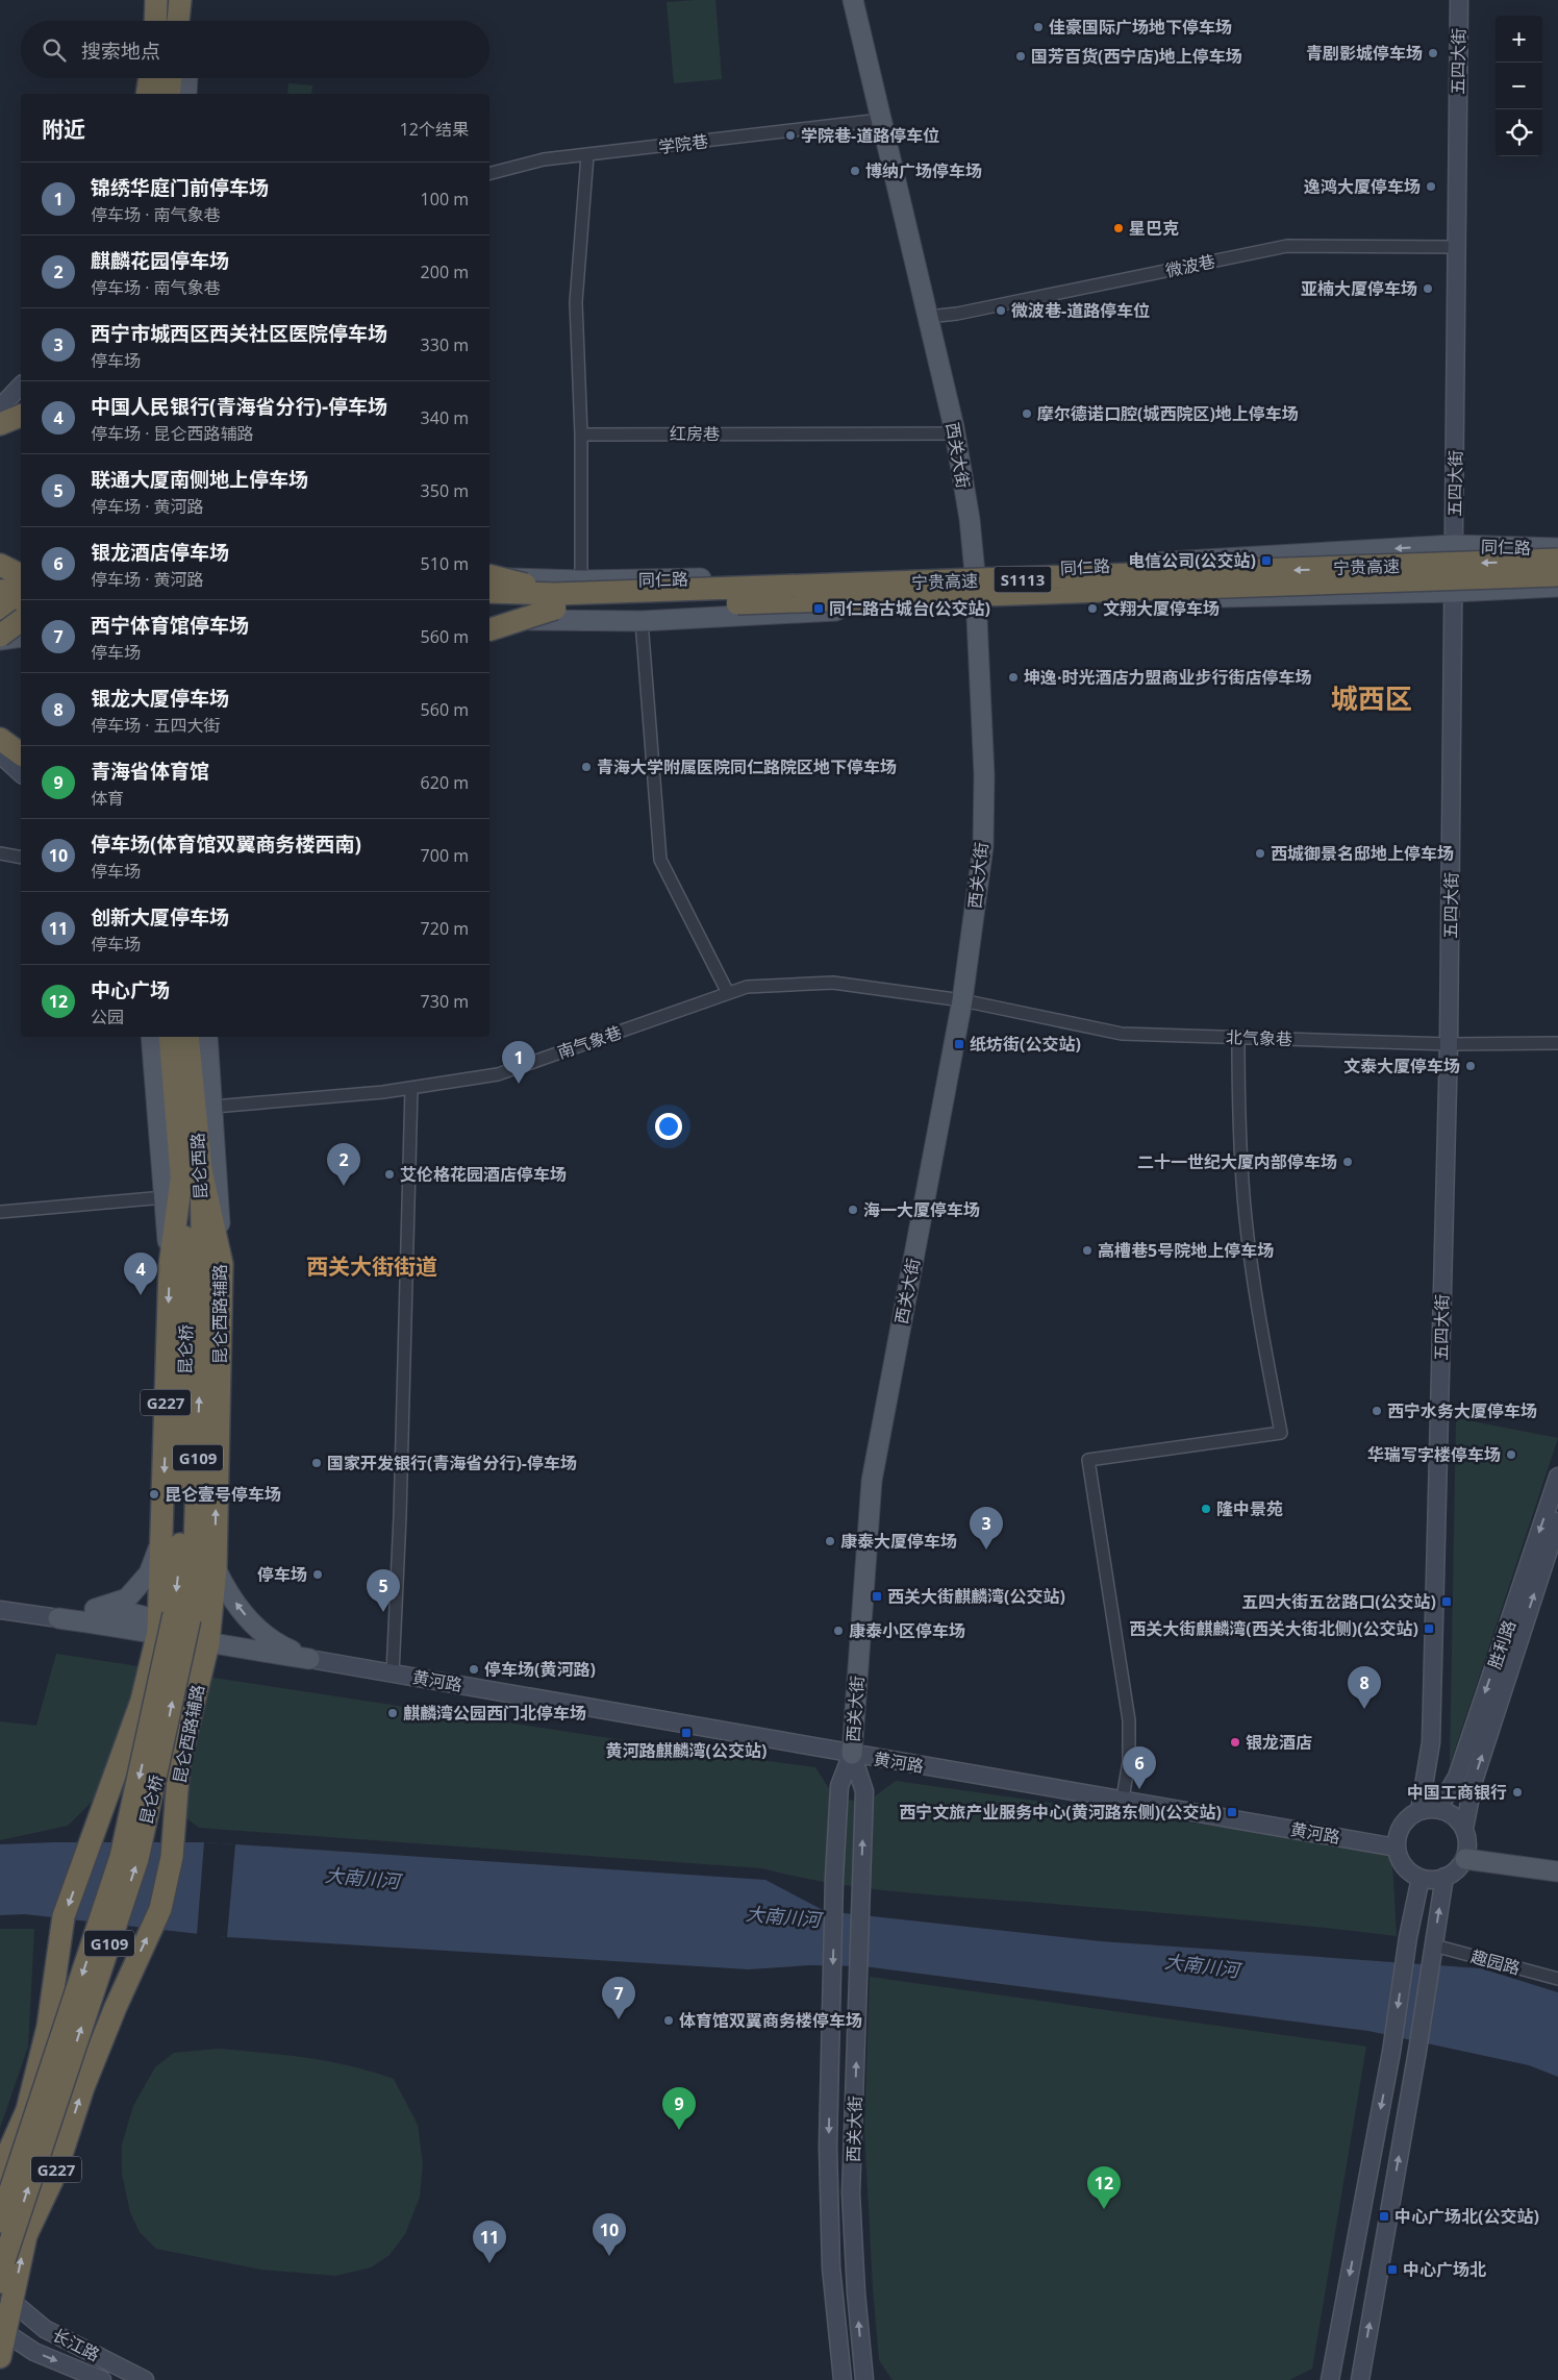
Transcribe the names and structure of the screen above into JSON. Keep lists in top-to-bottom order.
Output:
{
  "streets": {
    "highway": [
      "宁贵高速",
      "S1113",
      "昆仑西路",
      "昆仑西路辅路",
      "昆仑桥",
      "G227",
      "G109"
    ],
    "main road": [
      "五四大街",
      "西关大街",
      "同仁路",
      "胜利路",
      "黄河路",
      "长江路"
    ],
    "street": [
      "学院巷",
      "微波巷",
      "红房巷",
      "北气象巷",
      "南气象巷",
      "趣园路"
    ]
  },
  "crossings": [
    ["五四大街", "微波巷"],
    ["五四大街", "同仁路"],
    ["五四大街", "北气象巷"],
    ["五四大街", "胜利路"],
    ["五四大街", "黄河路"],
    ["学院巷", "西关大街"],
    ["微波巷", "西关大街"],
    ["红房巷", "西关大街"],
    ["西关大街", "同仁路"],
    ["西关大街", "北气象巷"],
    ["西关大街", "南气象巷"],
    ["西关大街", "黄河路"],
    ["北气象巷", "南气象巷"],
    ["昆仑西路", "昆仑西路辅路"],
    ["昆仑西路", "昆仑桥"],
    ["昆仑西路", "G227"],
    ["昆仑西路辅路", "G227"],
    ["昆仑西路辅路", "长江路"],
    ["胜利路", "黄河路"]
  ],
  "districts": ["城西区", "西关大街街道"],
  "water": ["大南川河"],
  "places": {
    "other": [
      "佳豪国际广场地下停车场",
      "青剧影城停车场",
      "国芳百货(西宁店)地上停车场",
      "学院巷-道路停车位",
      "博纳广场停车场",
      "逸鸿大厦停车场",
      "星巴克",
      "亚楠大厦停车场",
      "微波巷-道路停车位",
      "摩尔德诺口腔(城西院区)地上停车场",
      "文翔大厦停车场",
      "坤逸·时光酒店力盟商业步行街店停车场",
      "青海大学附属医院同仁路院区地下停车场",
      "西城御景名邸地上停车场",
      "文泰大厦停车场",
      "二十一世纪大厦内部停车场",
      "艾伦格花园酒店停车场",
      "海一大厦停车场",
      "高槽巷5号院地上停车场",
      "西宁水务大厦停车场",
      "华瑞写字楼停车场",
      "国家开发银行(青海省分行)-停车场",
      "昆仑壹号停车场",
      "隆中景苑",
      "康泰大厦停车场",
      "停车场",
      "康泰小区停车场",
      "停车场(黄河路)",
      "麒麟湾公园西门北停车场",
      "银龙酒店",
      "中国工商银行",
      "体育馆双翼商务楼停车场"
    ],
    "transit": [
      "电信公司(公交站)",
      "同仁路古城台(公交站)",
      "纸坊街(公交站)",
      "西关大街麒麟湾(公交站)",
      "五四大街五岔路口(公交站)",
      "西关大街麒麟湾(西关大街北侧)(公交站)",
      "黄河路麒麟湾(公交站)",
      "西宁文旅产业服务中心(黄河路东侧)(公交站)",
      "中心广场北(公交站)",
      "中心广场北"
    ]
  },
  "page": {
    "map_buttons": ["+", "−"],
    "search": "搜索地点",
    "heading": ["附近", "12个结果"],
    "list": [
      {
        "mark": "1",
        "name": "锦绣华庭门前停车场",
        "note": "停车场 · 南气象巷",
        "value": "100 m"
      },
      {
        "mark": "2",
        "name": "麒麟花园停车场",
        "note": "停车场 · 南气象巷",
        "value": "200 m"
      },
      {
        "mark": "3",
        "name": "西宁市城西区西关社区医院停车场",
        "note": "停车场",
        "value": "330 m"
      },
      {
        "mark": "4",
        "name": "中国人民银行(青海省分行)-停车场",
        "note": "停车场 · 昆仑西路辅路",
        "value": "340 m"
      },
      {
        "mark": "5",
        "name": "联通大厦南侧地上停车场",
        "note": "停车场 · 黄河路",
        "value": "350 m"
      },
      {
        "mark": "6",
        "name": "银龙酒店停车场",
        "note": "停车场 · 黄河路",
        "value": "510 m"
      },
      {
        "mark": "7",
        "name": "西宁体育馆停车场",
        "note": "停车场",
        "value": "560 m"
      },
      {
        "mark": "8",
        "name": "银龙大厦停车场",
        "note": "停车场 · 五四大街",
        "value": "560 m"
      },
      {
        "mark": "9",
        "name": "青海省体育馆",
        "note": "体育",
        "value": "620 m"
      },
      {
        "mark": "10",
        "name": "停车场(体育馆双翼商务楼西南)",
        "note": "停车场",
        "value": "700 m"
      },
      {
        "mark": "11",
        "name": "创新大厦停车场",
        "note": "停车场",
        "value": "720 m"
      },
      {
        "mark": "12",
        "name": "中心广场",
        "note": "公园",
        "value": "730 m"
      }
    ],
    "pins": [
      "1",
      "2",
      "4",
      "3",
      "5",
      "8",
      "6",
      "7",
      "9",
      "12",
      "10",
      "11"
    ]
  }
}
